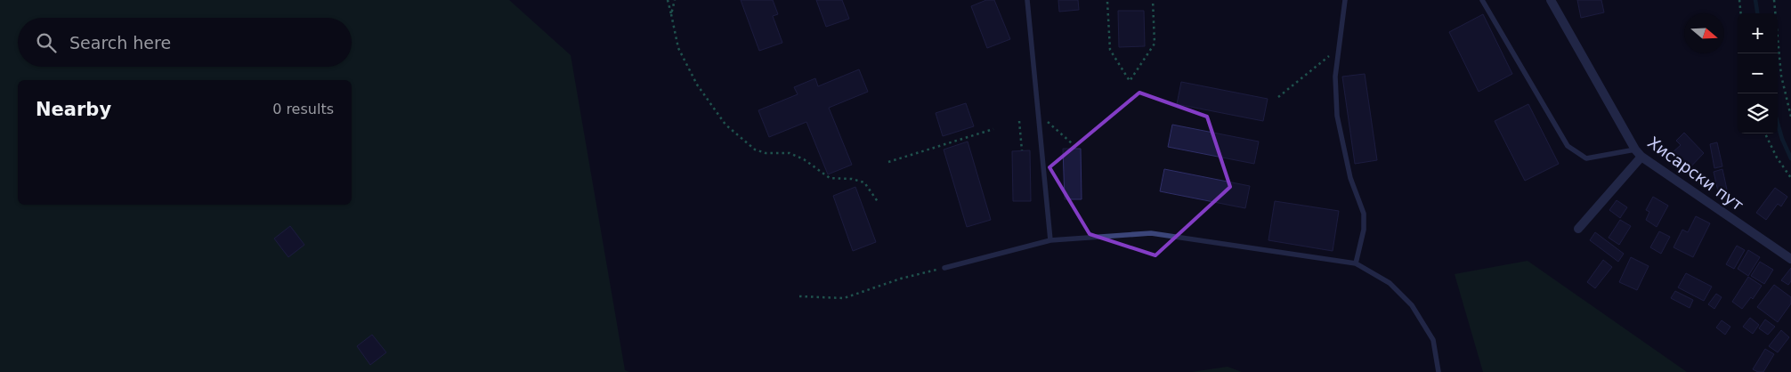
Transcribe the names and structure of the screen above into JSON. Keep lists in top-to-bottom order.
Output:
{
  "streets": {
    "street": ["Хисарски пут"]
  },
  "north": "right",
  "page": {
    "map_buttons": ["+", "−"],
    "search": "Search here",
    "heading": ["Nearby", "0 results"]
  }
}
